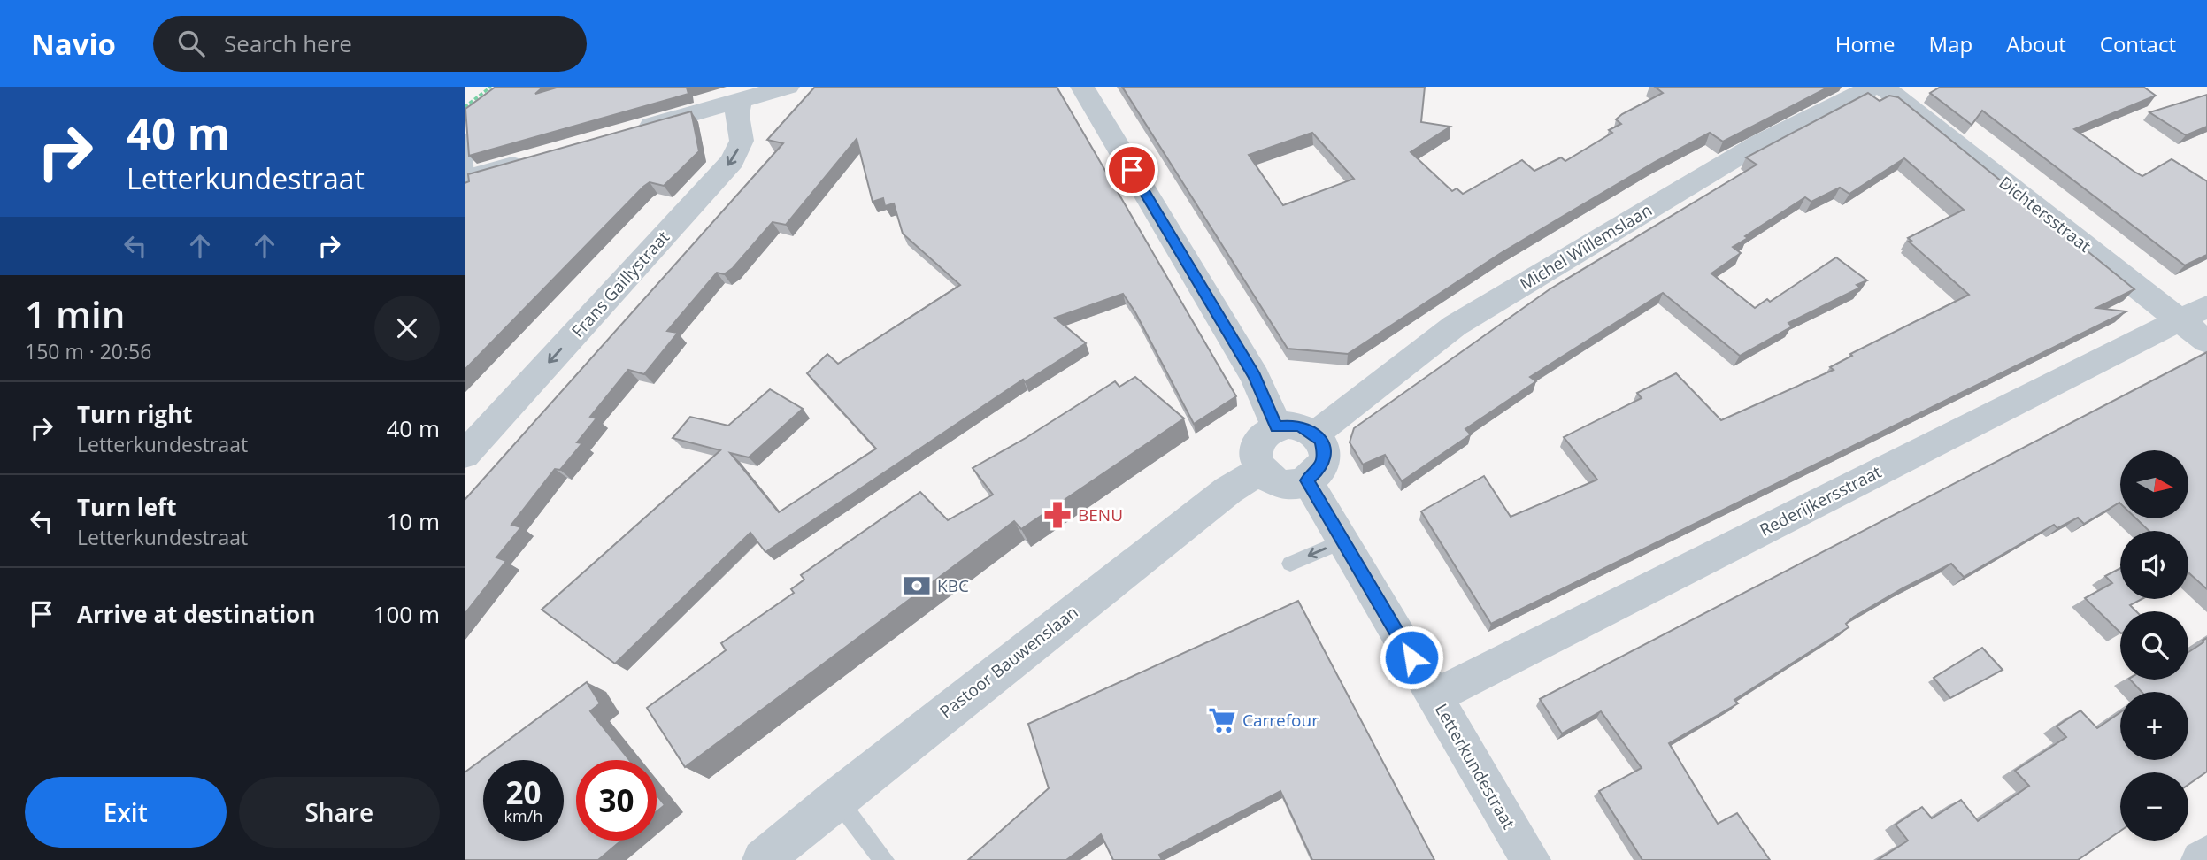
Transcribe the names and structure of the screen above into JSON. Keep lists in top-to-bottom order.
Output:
{
  "streets": {
    "street": [
      "Dichtersstraat",
      "Michel Willemslaan",
      "Frans Gaillystraat",
      "Rederijkersstraat",
      "Pastoor Bauwenslaan",
      "Letterkundestraat"
    ]
  },
  "crossings": [
    ["Dichtersstraat", "Rederijkersstraat"],
    ["Michel Willemslaan", "Pastoor Bauwenslaan"],
    ["Michel Willemslaan", "Letterkundestraat"],
    ["Rederijkersstraat", "Letterkundestraat"],
    ["Pastoor Bauwenslaan", "Letterkundestraat"]
  ],
  "one_way": ["Frans Gaillystraat"],
  "places": {
    "pharmacy": ["BENU"],
    "bank": ["KBC"],
    "supermarket": ["Carrefour"]
  },
  "north": "right",
  "page": {
    "header": "Navio",
    "search": "Search here",
    "nav": [
      "Home",
      "Map",
      "About",
      "Contact"
    ],
    "turn": ["40 m", "Letterkundestraat"],
    "heading": ["1 min", "150 m · 20:56"],
    "list": [
      {
        "name": "Turn right",
        "note": "Letterkundestraat",
        "value": "40 m"
      },
      {
        "name": "Turn left",
        "note": "Letterkundestraat",
        "value": "10 m"
      },
      {
        "name": "Arrive at destination",
        "value": "100 m"
      }
    ],
    "map_buttons": ["+", "−"],
    "speed": "20 km/h",
    "limit": "30",
    "buttons": ["Exit", "Share"]
  }
}
